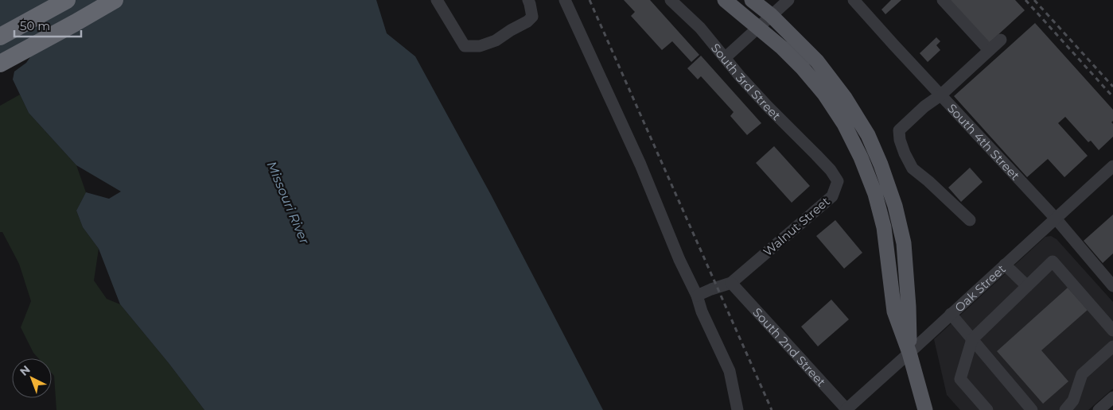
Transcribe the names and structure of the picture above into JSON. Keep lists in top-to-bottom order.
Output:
{
  "streets": {
    "street": [
      "South 3rd Street",
      "South 4th Street",
      "Walnut Street",
      "Oak Street",
      "South 2nd Street"
    ]
  },
  "crossings": [
    ["South 3rd Street", "Walnut Street"],
    ["South 4th Street", "Oak Street"],
    ["Walnut Street", "South 2nd Street"],
    ["Oak Street", "South 2nd Street"]
  ],
  "water": ["Missouri River"],
  "scale_bar": "50 m",
  "north": "top left"
}
